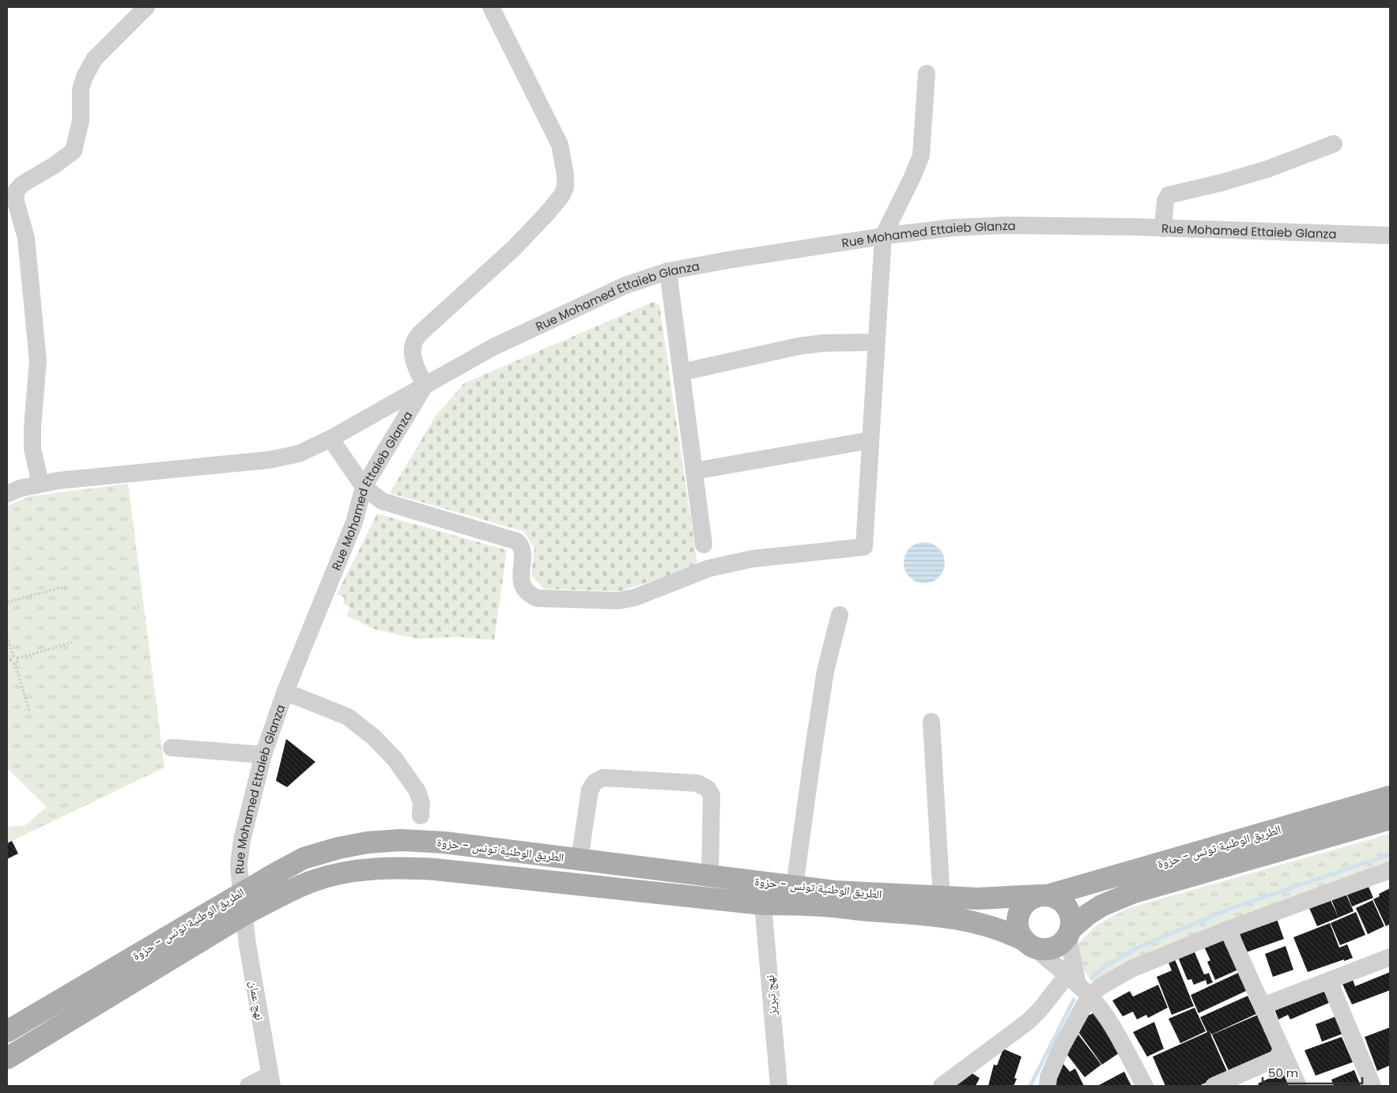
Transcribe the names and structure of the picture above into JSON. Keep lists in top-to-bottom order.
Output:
{
  "streets": {
    "main road": ["الطريق الوطنية تونس - حزوة"],
    "street": ["Rue Mohamed Ettaieb Glanza", "نهج تبريز", "نهج عمان"]
  },
  "crossings": [
    ["Rue Mohamed Ettaieb Glanza", "الطريق الوطنية تونس - حزوة"],
    ["Rue Mohamed Ettaieb Glanza", "نهج عمان"],
    ["الطريق الوطنية تونس - حزوة", "نهج تبريز"],
    ["الطريق الوطنية تونس - حزوة", "نهج عمان"]
  ],
  "scale_bar": "50 m"
}
